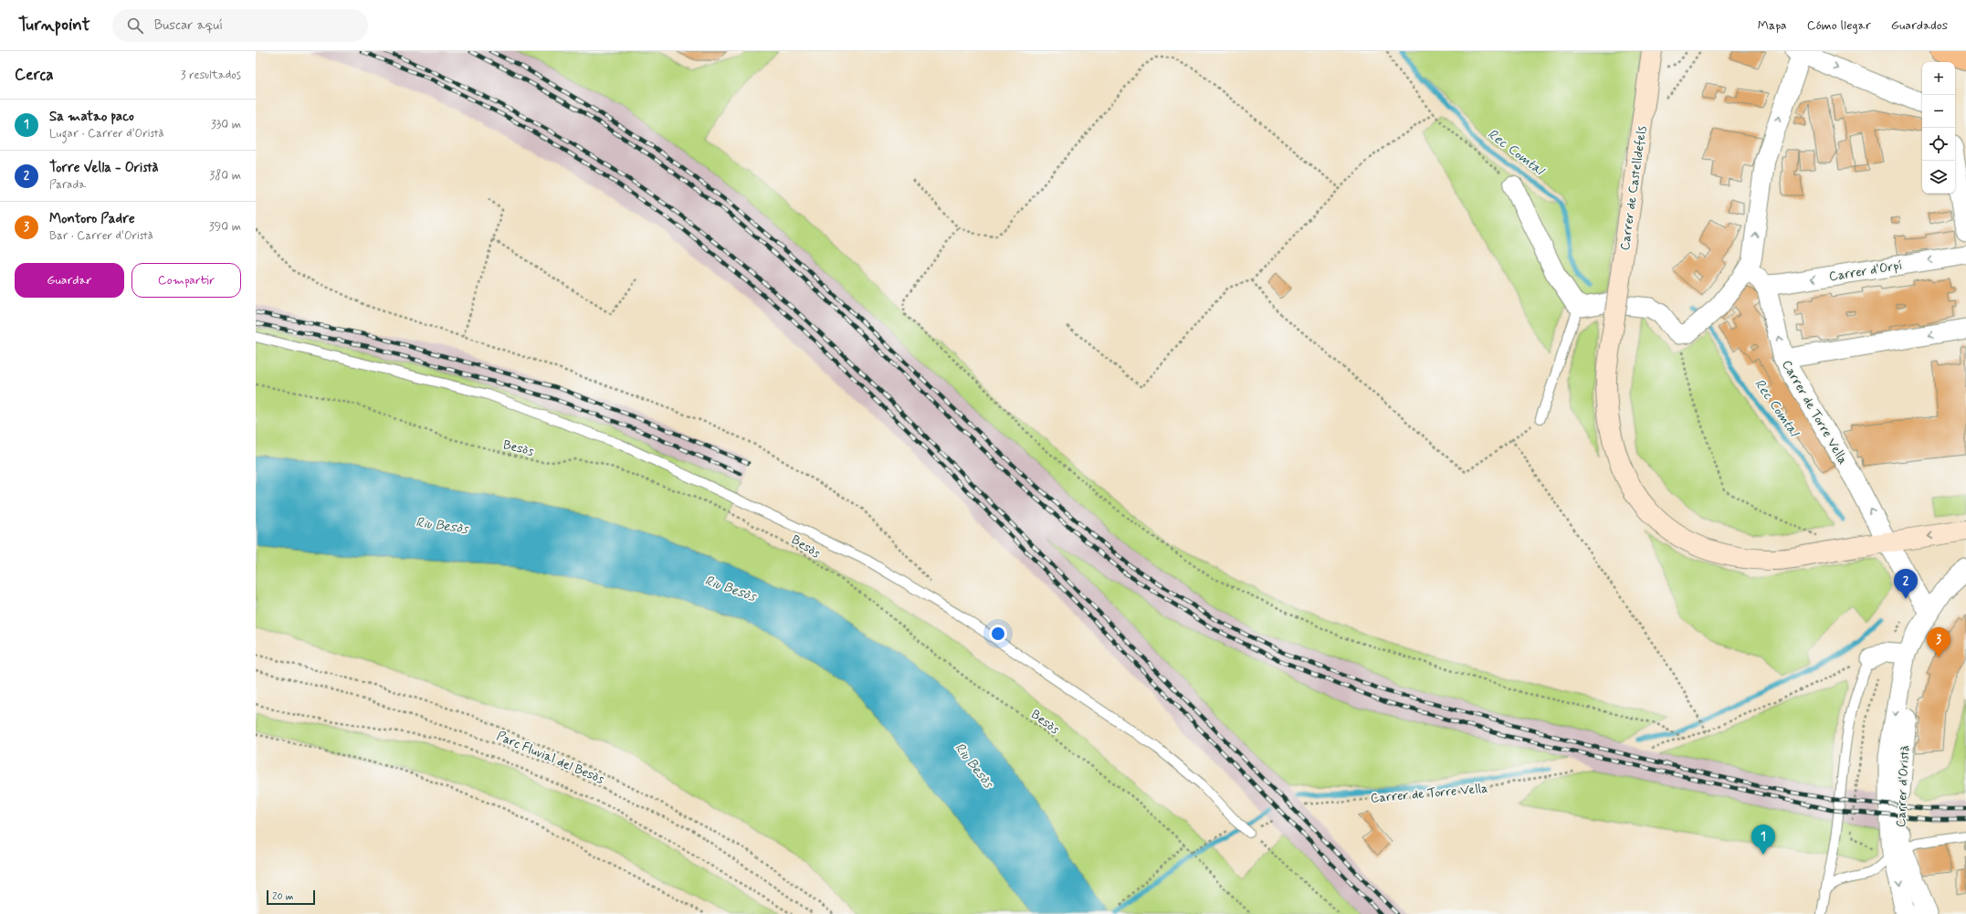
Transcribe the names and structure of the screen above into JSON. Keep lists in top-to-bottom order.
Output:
{
  "streets": {
    "street": [
      "Carrer de Castelldefels",
      "Carrer d'Orpí",
      "Carrer de Torre Vella",
      "Carrer d'Oristà"
    ],
    "path": ["Besòs", "Parc Fluvial del Besòs"]
  },
  "crossings": [
    ["Carrer de Castelldefels", "Carrer de Torre Vella"],
    ["Carrer d'Orpí", "Carrer de Torre Vella"],
    ["Carrer de Torre Vella", "Carrer d'Oristà"]
  ],
  "one_way": ["Carrer de Torre Vella"],
  "water": ["Rec Comtal", "Riu Besòs"],
  "scale_bar": "20 m",
  "page": {
    "header": "Turnpoint",
    "search": "Buscar aquí",
    "nav": ["Mapa", "Cómo llegar", "Guardados"],
    "heading": ["Cerca", "3 resultados"],
    "map_buttons": ["+", "−"],
    "list": [
      {
        "mark": "1",
        "name": "Sa matao paco",
        "note": "Lugar · Carrer d'Oristà",
        "value": "330 m"
      },
      {
        "mark": "2",
        "name": "Torre Vella - Oristà",
        "note": "Parada",
        "value": "380 m"
      },
      {
        "mark": "3",
        "name": "Montoro Padre",
        "note": "Bar · Carrer d'Oristà",
        "value": "390 m"
      }
    ],
    "buttons": ["Guardar", "Compartir"],
    "pins": ["2", "3", "1"],
    "scale": "20 m"
  }
}
